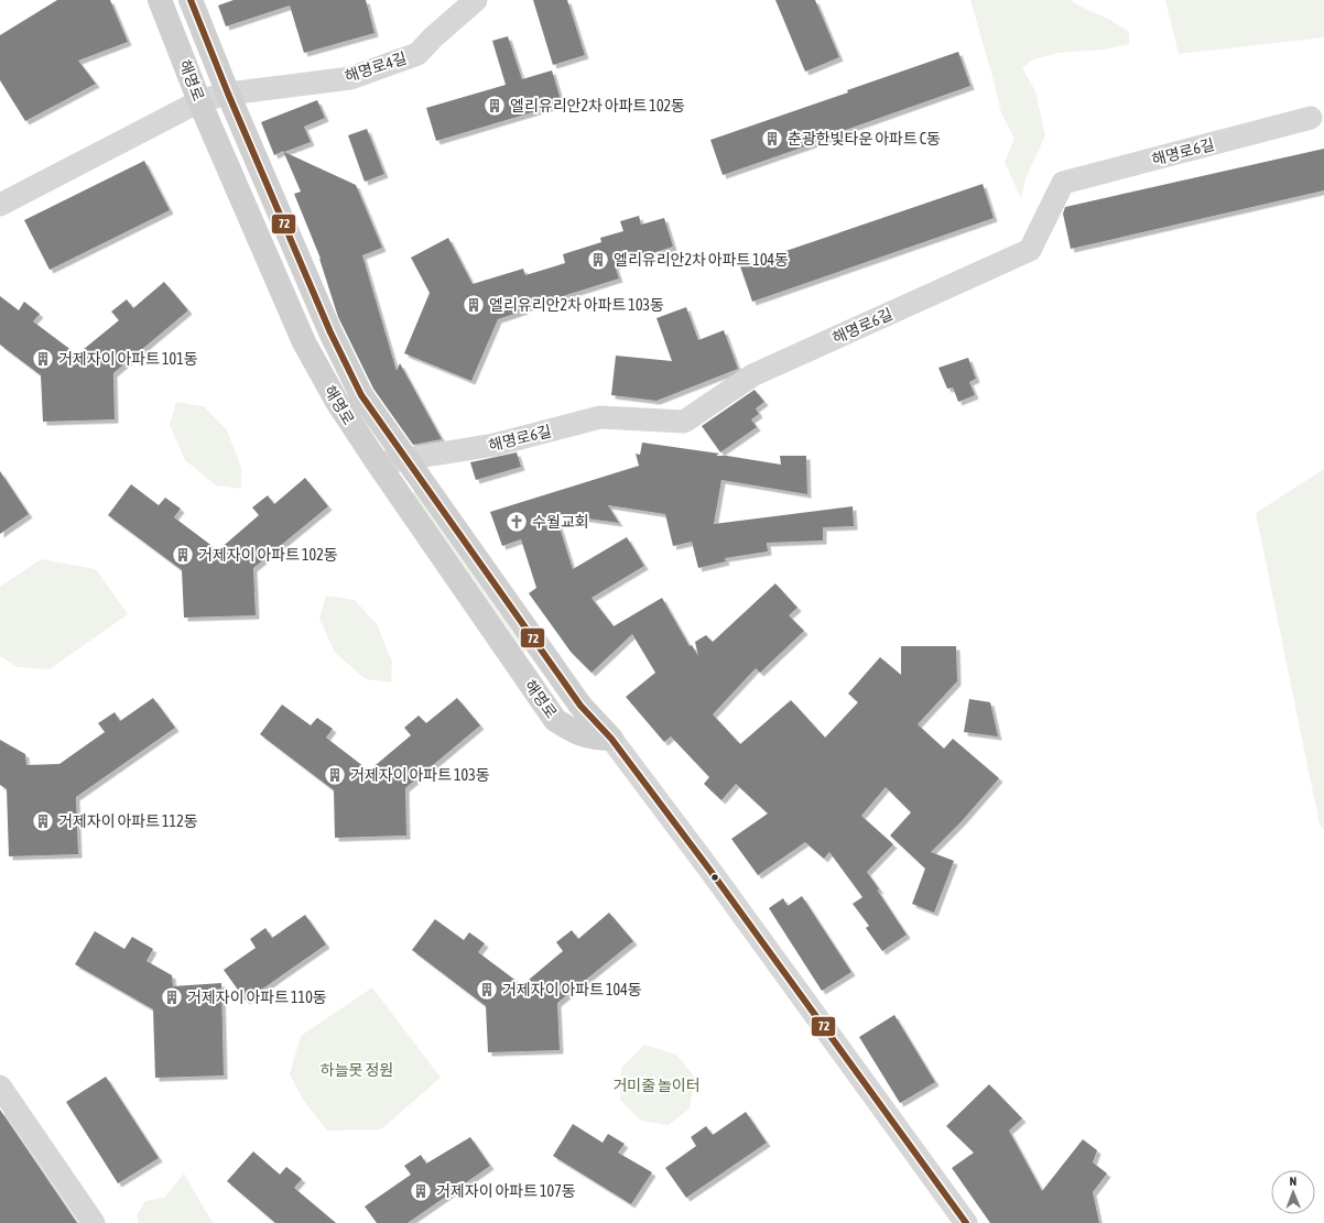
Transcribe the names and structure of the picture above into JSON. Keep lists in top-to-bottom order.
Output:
{
  "streets": {
    "street": ["해명로4길", "해명로", "해명로6길"]
  },
  "crossings": [
    ["해명로4길", "해명로"],
    ["해명로", "해명로6길"]
  ],
  "parks": ["하늘못 정원", "거미줄 놀이터"],
  "places": {
    "building": [
      "엘리유리안2차 아파트 102동",
      "춘광한빛타운 아파트 C동",
      "엘리유리안2차 아파트 104동",
      "엘리유리안2차 아파트 103동",
      "거제자이 아파트 101동",
      "거제자이 아파트 102동",
      "거제자이 아파트 103동",
      "거제자이 아파트 112동",
      "거제자이 아파트 104동",
      "거제자이 아파트 110동",
      "거제자이 아파트 107동"
    ],
    "church": ["수월교회"]
  },
  "lines": ["transit line 72"],
  "north": "top"
}
